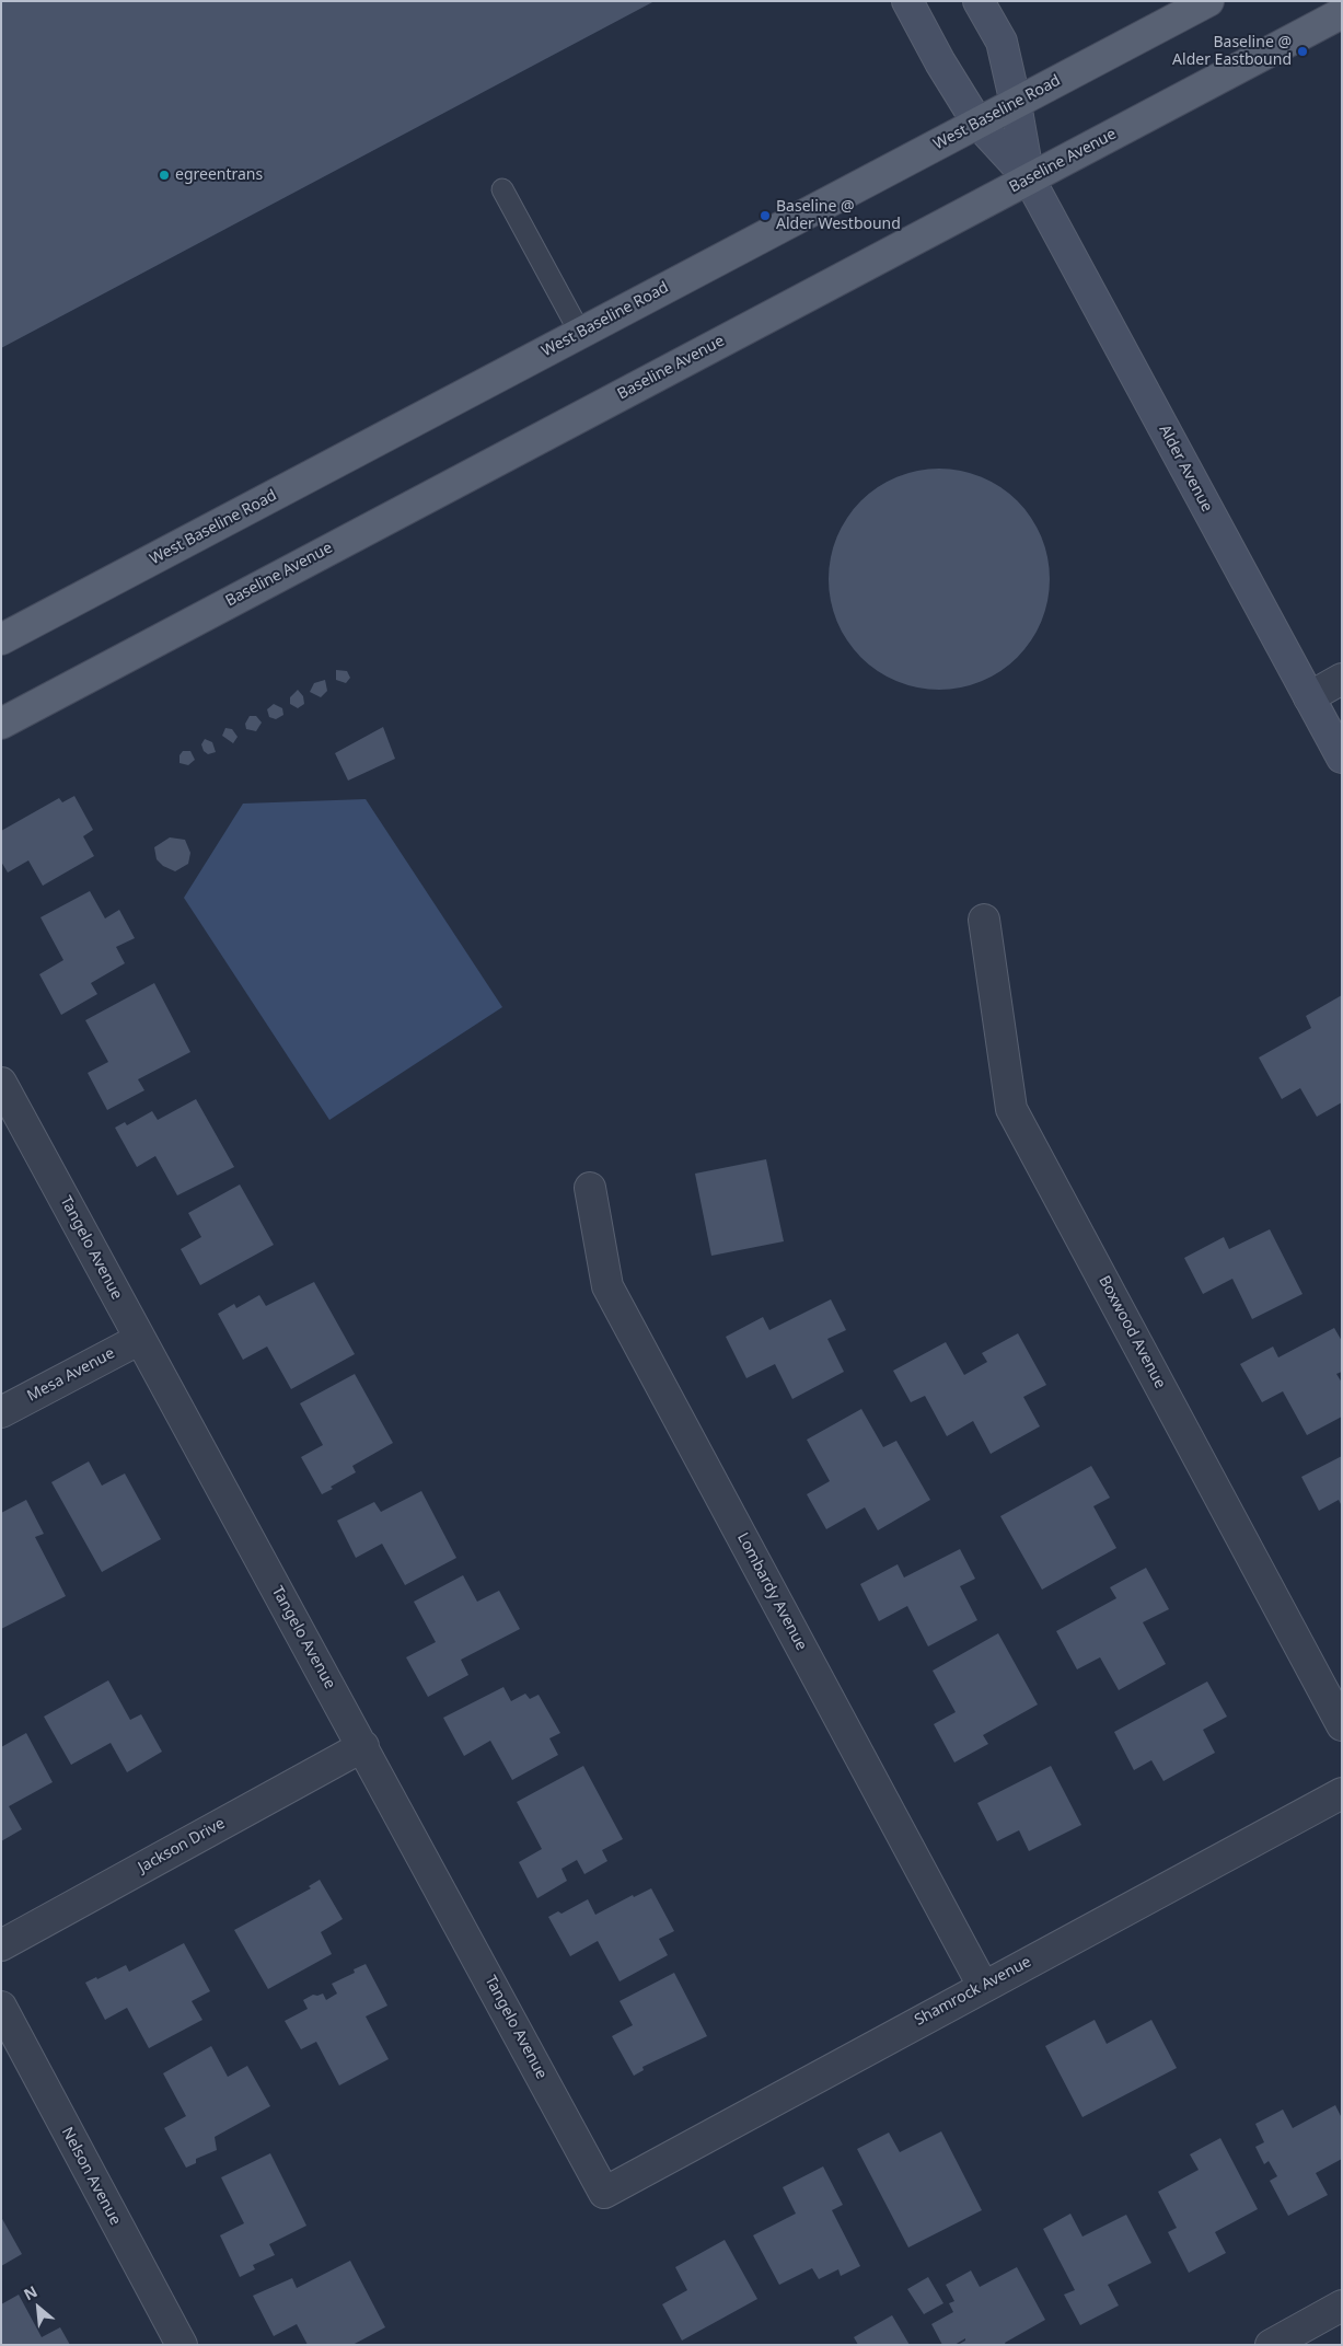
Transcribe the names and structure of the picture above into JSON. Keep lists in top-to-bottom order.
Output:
{
  "streets": {
    "main road": ["West Baseline Road", "Baseline Avenue", "Alder Avenue"],
    "street": [
      "Tangelo Avenue",
      "Boxwood Avenue",
      "Mesa Avenue",
      "Lombardy Avenue",
      "Jackson Drive",
      "Shamrock Avenue",
      "Nelson Avenue"
    ]
  },
  "crossings": [
    ["West Baseline Road", "Alder Avenue"],
    ["Baseline Avenue", "Alder Avenue"],
    ["Tangelo Avenue", "Mesa Avenue"],
    ["Tangelo Avenue", "Jackson Drive"],
    ["Tangelo Avenue", "Shamrock Avenue"],
    ["Lombardy Avenue", "Shamrock Avenue"]
  ],
  "places": ["Baseline @ Alder Eastbound", "egreentrans", "Baseline @ Alder Westbound"],
  "north": "top left"
}
